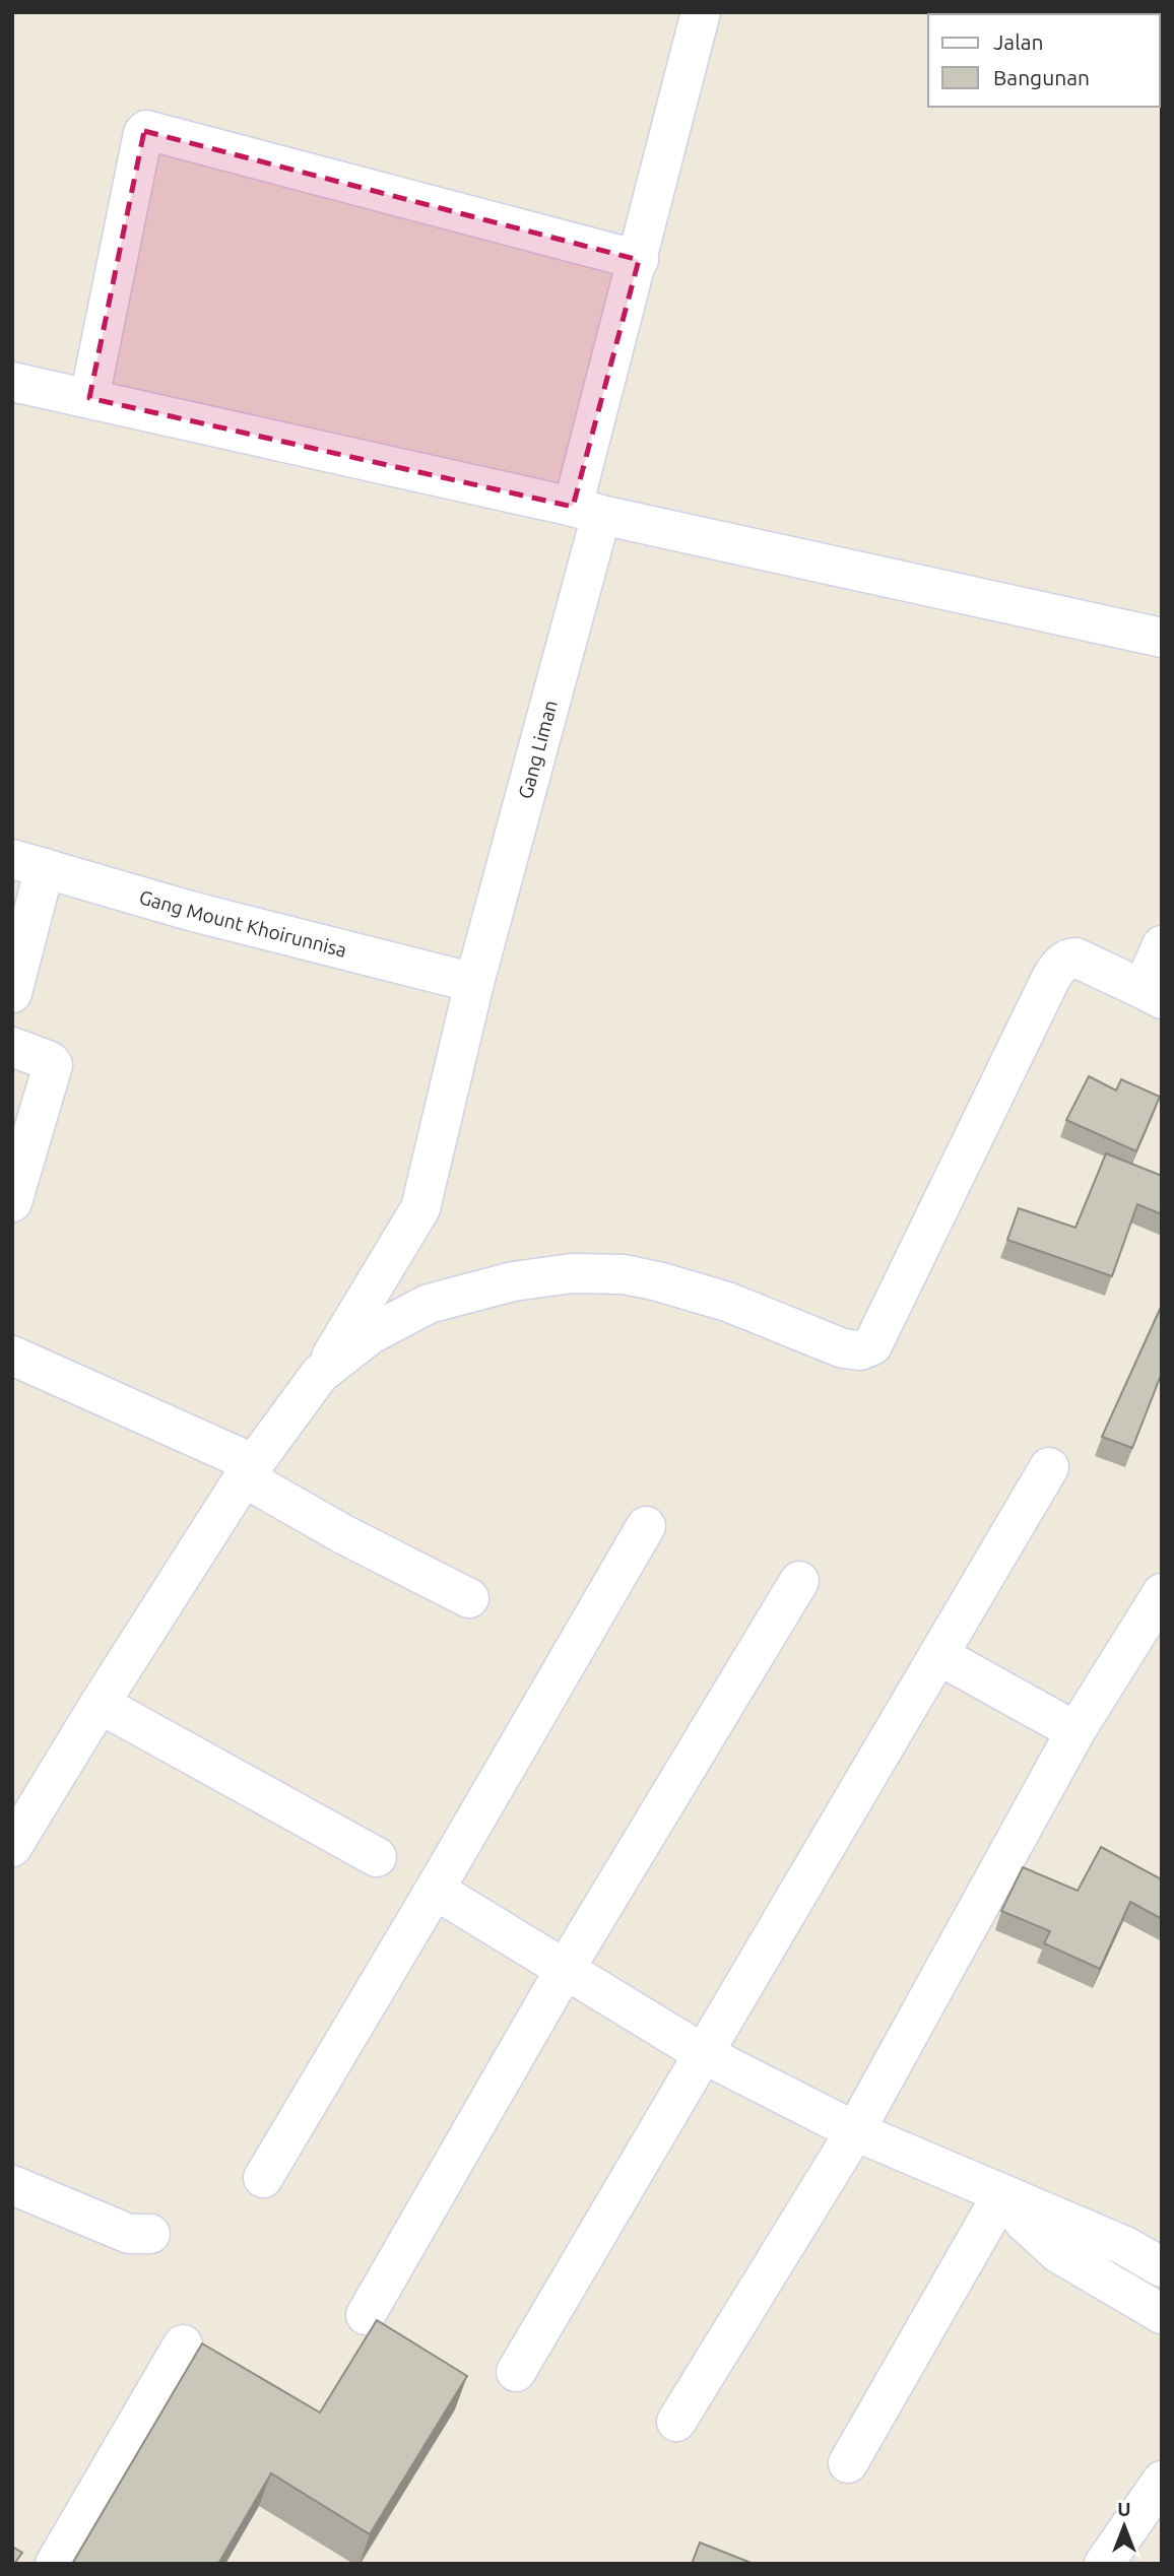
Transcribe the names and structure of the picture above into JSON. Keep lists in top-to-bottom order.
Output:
{
  "streets": {
    "street": ["Gang Liman", "Gang Mount Khoirunnisa"]
  },
  "crossings": [
    ["Gang Liman", "Gang Mount Khoirunnisa"]
  ],
  "legend": ["Jalan", "Bangunan"],
  "north": "top"
}
